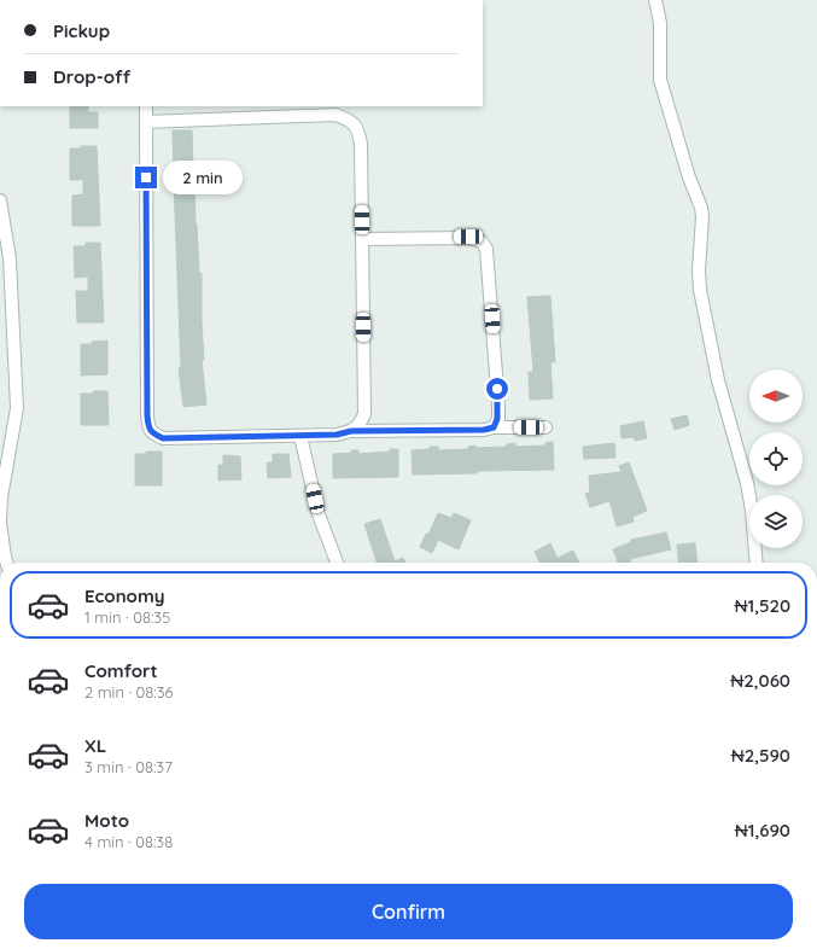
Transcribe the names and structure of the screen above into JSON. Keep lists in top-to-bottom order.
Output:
{
  "north": "left",
  "page": {
    "banner": ["Pickup", "Drop-off"],
    "bubble": "2 min",
    "list": [
      {
        "name": "Economy",
        "note": "1 min · 08:35",
        "value": "₦1,520"
      },
      {
        "name": "Comfort",
        "note": "2 min · 08:36",
        "value": "₦2,060"
      },
      {
        "name": "XL",
        "note": "3 min · 08:37",
        "value": "₦2,590"
      },
      {
        "name": "Moto",
        "note": "4 min · 08:38",
        "value": "₦1,690"
      }
    ],
    "buttons": "Confirm"
  }
}
